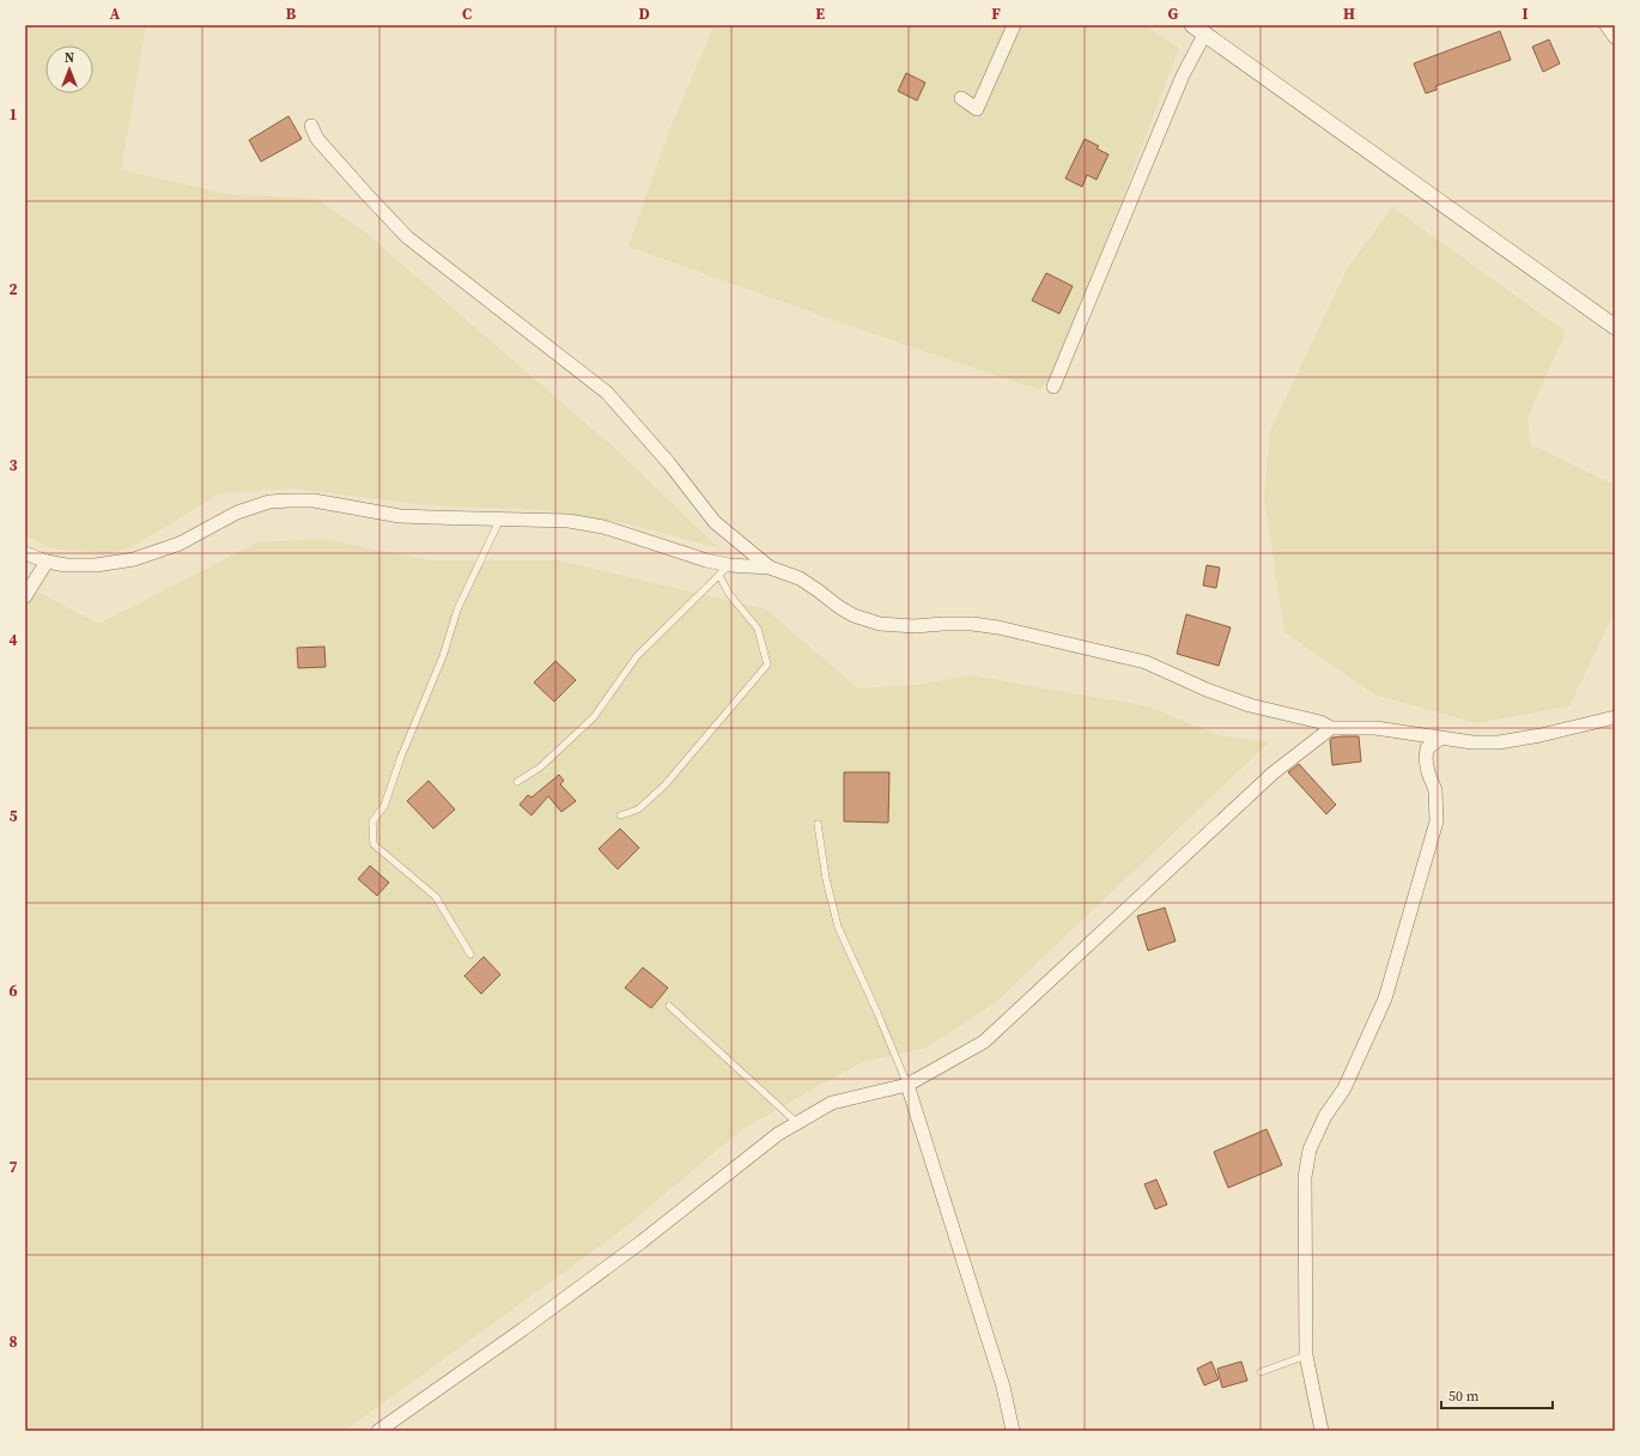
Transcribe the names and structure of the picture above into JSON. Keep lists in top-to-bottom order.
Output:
{
  "scale_bar": "50 m",
  "north": "top",
  "grid": {
    "columns": [
      "A",
      "B",
      "C",
      "D",
      "E",
      "F",
      "G",
      "H",
      "I"
    ],
    "rows": [
      "1",
      "2",
      "3",
      "4",
      "5",
      "6",
      "7",
      "8"
    ]
  }
}
